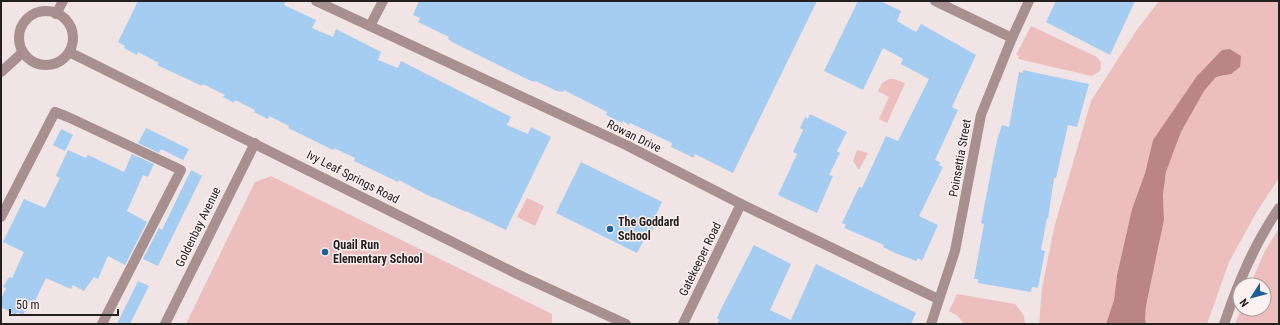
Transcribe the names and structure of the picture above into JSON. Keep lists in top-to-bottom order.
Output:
{
  "streets": {
    "street": [
      "Rowan Drive",
      "Poinsettia Street",
      "Ivy Leaf Springs Road",
      "Goldenbay Avenue",
      "Gatekeeper Road"
    ]
  },
  "crossings": [
    ["Rowan Drive", "Poinsettia Street"],
    ["Rowan Drive", "Gatekeeper Road"],
    ["Ivy Leaf Springs Road", "Goldenbay Avenue"]
  ],
  "places": ["The Goddard School", "Quail Run Elementary School"],
  "scale_bar": "50 m",
  "north": "bottom left"
}
